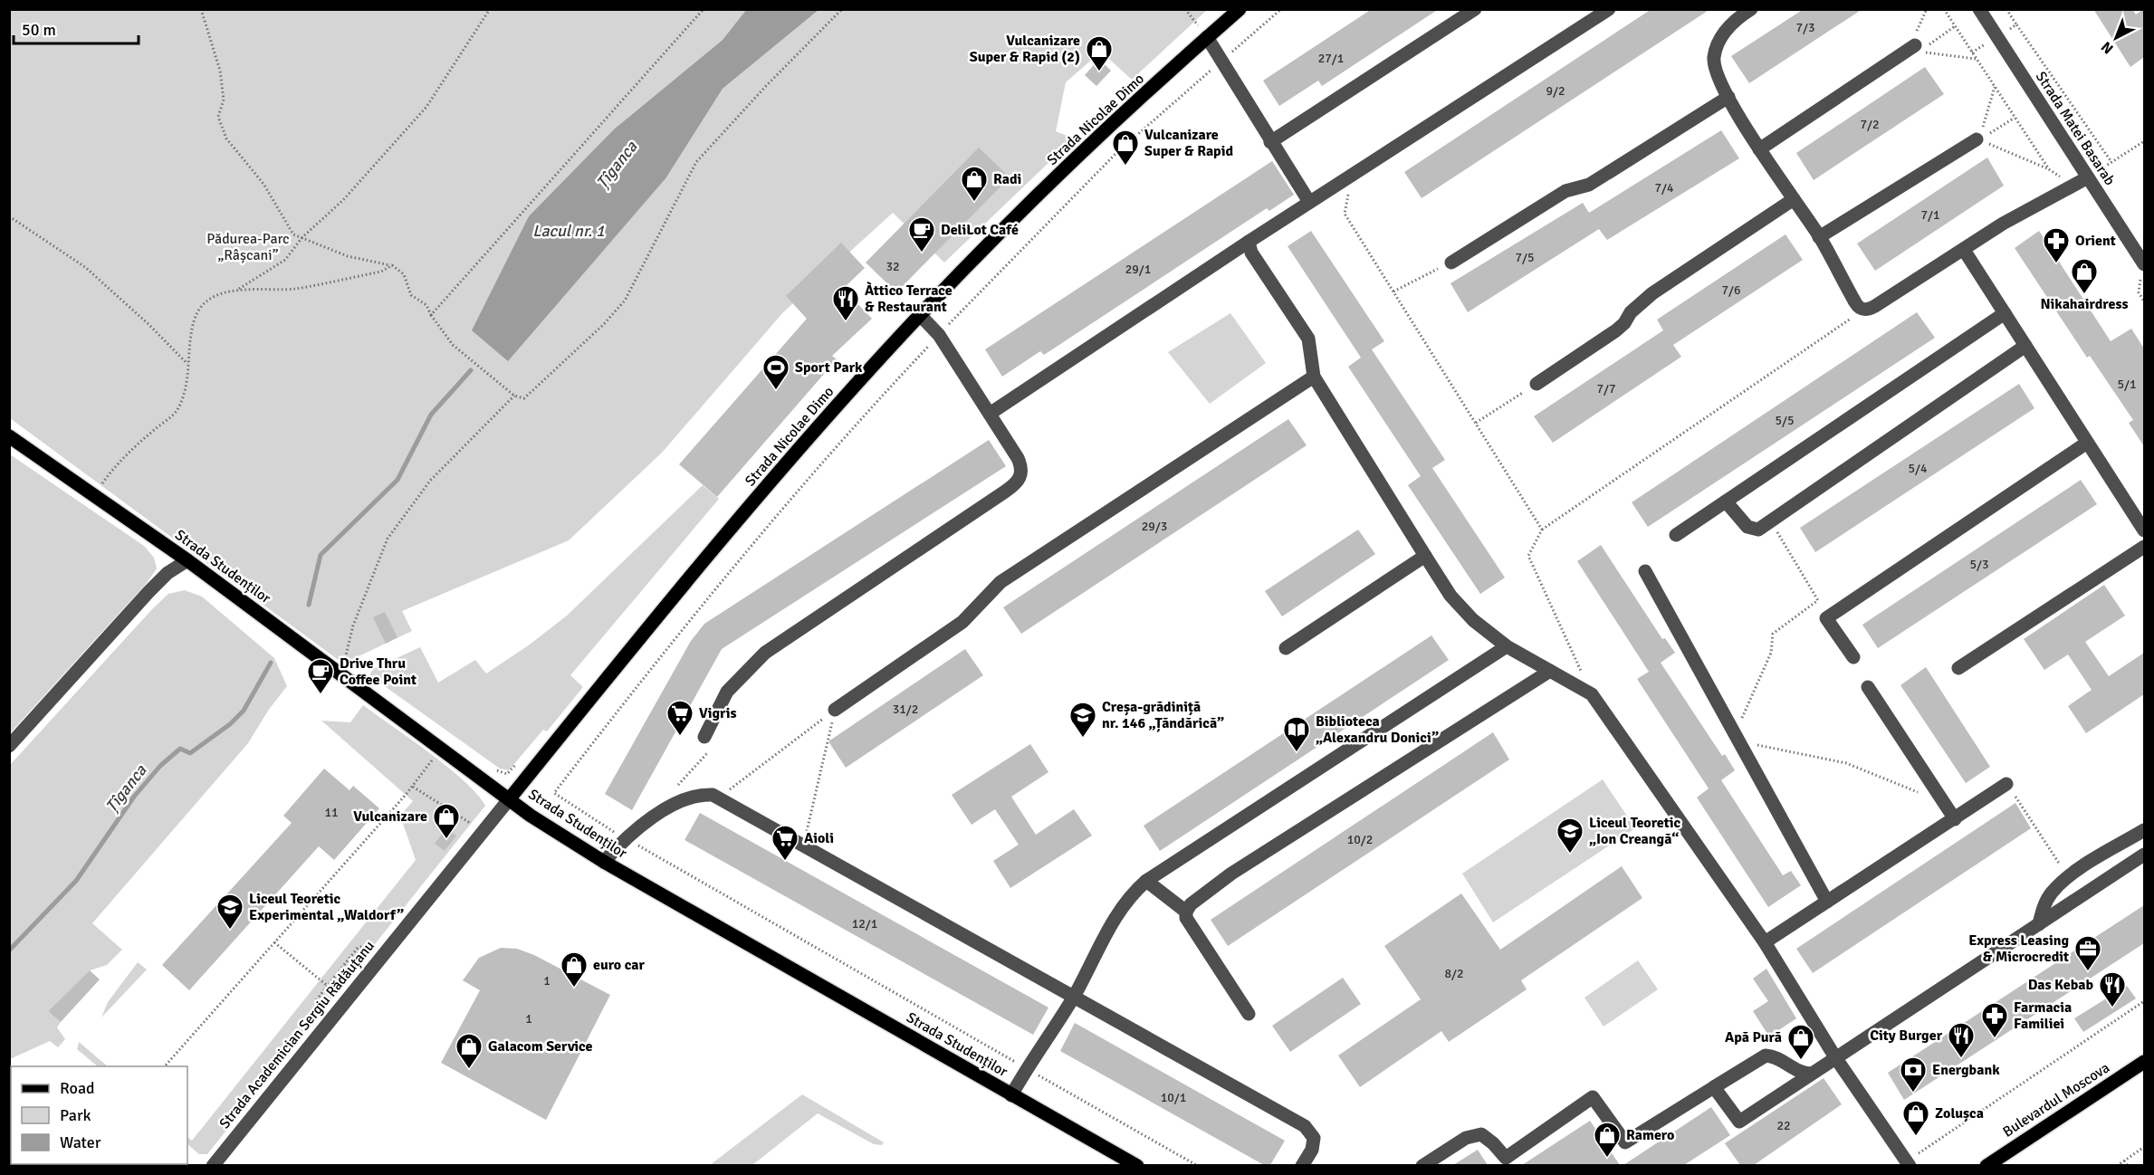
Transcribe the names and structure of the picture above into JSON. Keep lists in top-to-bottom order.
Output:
{
  "streets": {
    "main road": ["Strada Nicolae Dimo", "Strada Studenților", "Bulevardul Moscova"],
    "street": ["Strada Matei Basarab", "Strada Academician Sergiu Rădăuțanu"]
  },
  "crossings": [
    ["Strada Nicolae Dimo", "Strada Studenților"],
    ["Strada Nicolae Dimo", "Strada Academician Sergiu Rădăuțanu"],
    ["Strada Studenților", "Strada Academician Sergiu Rădăuțanu"]
  ],
  "water": ["Țîganca", "Lacul nr. 1"],
  "parks": ["Pădurea-Parc „Râșcani”"],
  "places": {
    "shop": [
      "Vulcanizare Super & Rapid (2)",
      "Vulcanizare Super & Rapid",
      "Radi",
      "Nikahairdress",
      "Vulcanizare",
      "euro car",
      "Apă Pură",
      "Galacom Service",
      "Zolușca",
      "Ramero"
    ],
    "cafe": ["DeliLot Café", "Drive Thru Coffee Point"],
    "pharmacy": ["Orient", "Farmacia Familiei"],
    "restaurant": ["Àttico Terrace & Restaurant", "Das Kebab", "City Burger"],
    "sports": ["Sport Park"],
    "supermarket": ["Vigris", "Aioli"],
    "school or university": ["Creșa-grădiniță nr. 146 „Țăndărică”", "Liceul Teoretic „Ion Creangă“", "Liceul Teoretic Experimental „Waldorf”"],
    "library": ["Biblioteca „Alexandru Donici”"],
    "office": ["Express Leasing & Microcredit"],
    "bank": ["Energbank"]
  },
  "house_numbers": [
    "7/3",
    "27/1",
    "9/2",
    "7/2",
    "7/4",
    "7/1",
    "7/5",
    "32",
    "29/1",
    "7/6",
    "5/1",
    "7/7",
    "5/5",
    "5/4",
    "29/3",
    "5/3",
    "31/2",
    "11",
    "10/2",
    "12/1",
    "8/2",
    "1",
    "1",
    "10/1",
    "22"
  ],
  "legend": ["Road", "Park", "Water"],
  "scale_bar": "50 m",
  "north": "bottom left"
}
